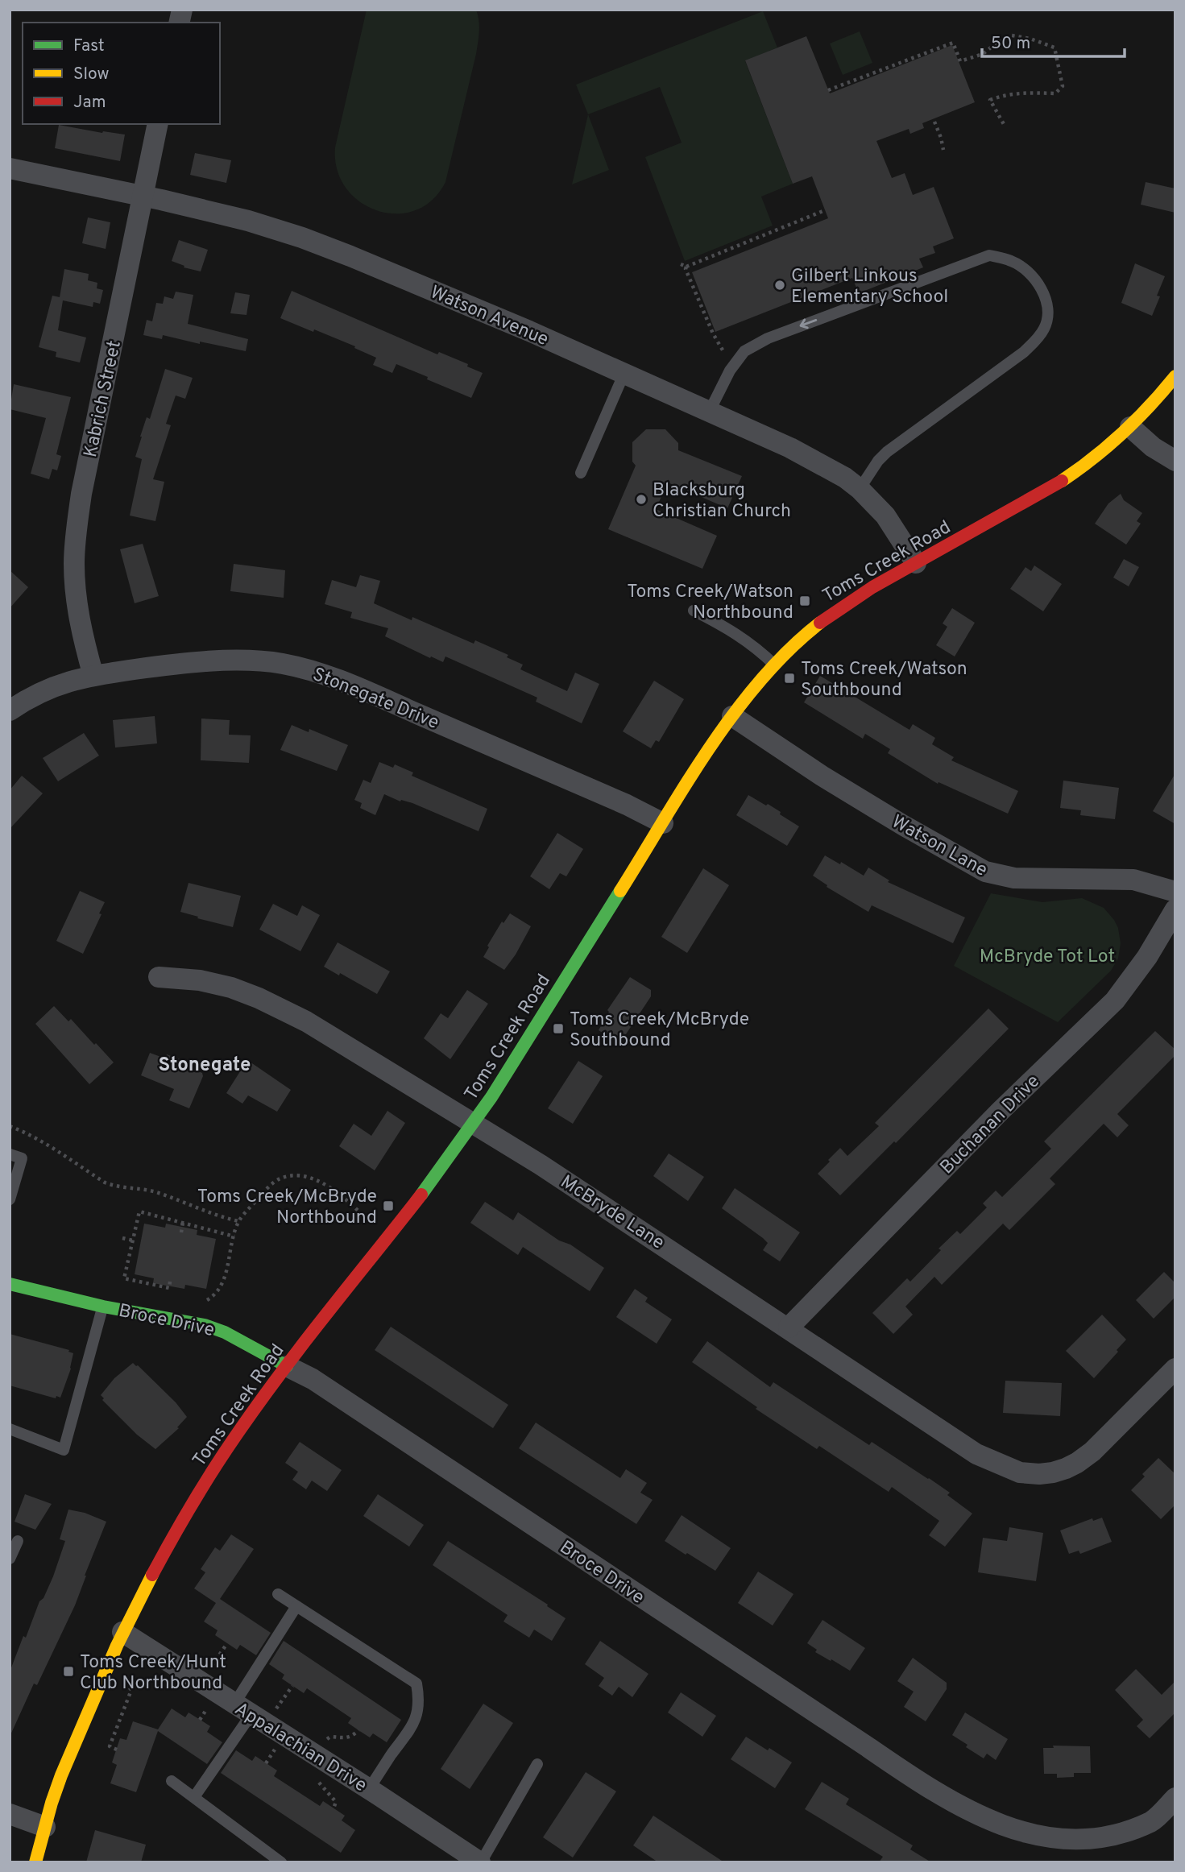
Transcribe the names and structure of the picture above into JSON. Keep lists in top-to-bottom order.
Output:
{
  "streets": {
    "main road": ["Toms Creek Road", "Broce Drive"],
    "street": [
      "Watson Avenue",
      "Kabrich Street",
      "Stonegate Drive",
      "Watson Lane",
      "Buchanan Drive",
      "McBryde Lane",
      "Appalachian Drive"
    ]
  },
  "crossings": [
    ["Watson Avenue", "Kabrich Street"],
    ["Watson Avenue", "Toms Creek Road"],
    ["Kabrich Street", "Stonegate Drive"],
    ["Toms Creek Road", "Stonegate Drive"],
    ["Toms Creek Road", "Watson Lane"],
    ["Toms Creek Road", "McBryde Lane"],
    ["Toms Creek Road", "Broce Drive"],
    ["Toms Creek Road", "Appalachian Drive"],
    ["Buchanan Drive", "McBryde Lane"]
  ],
  "districts": ["Stonegate"],
  "parks": ["McBryde Tot Lot"],
  "places": {
    "other": ["Gilbert Linkous Elementary School", "Blacksburg Christian Church"],
    "transit": [
      "Toms Creek/Watson Northbound",
      "Toms Creek/Watson Southbound",
      "Toms Creek/McBryde Southbound",
      "Toms Creek/McBryde Northbound",
      "Toms Creek/Hunt Club Northbound"
    ]
  },
  "legend": ["Fast", "Slow", "Jam"],
  "scale_bar": "50 m"
}
